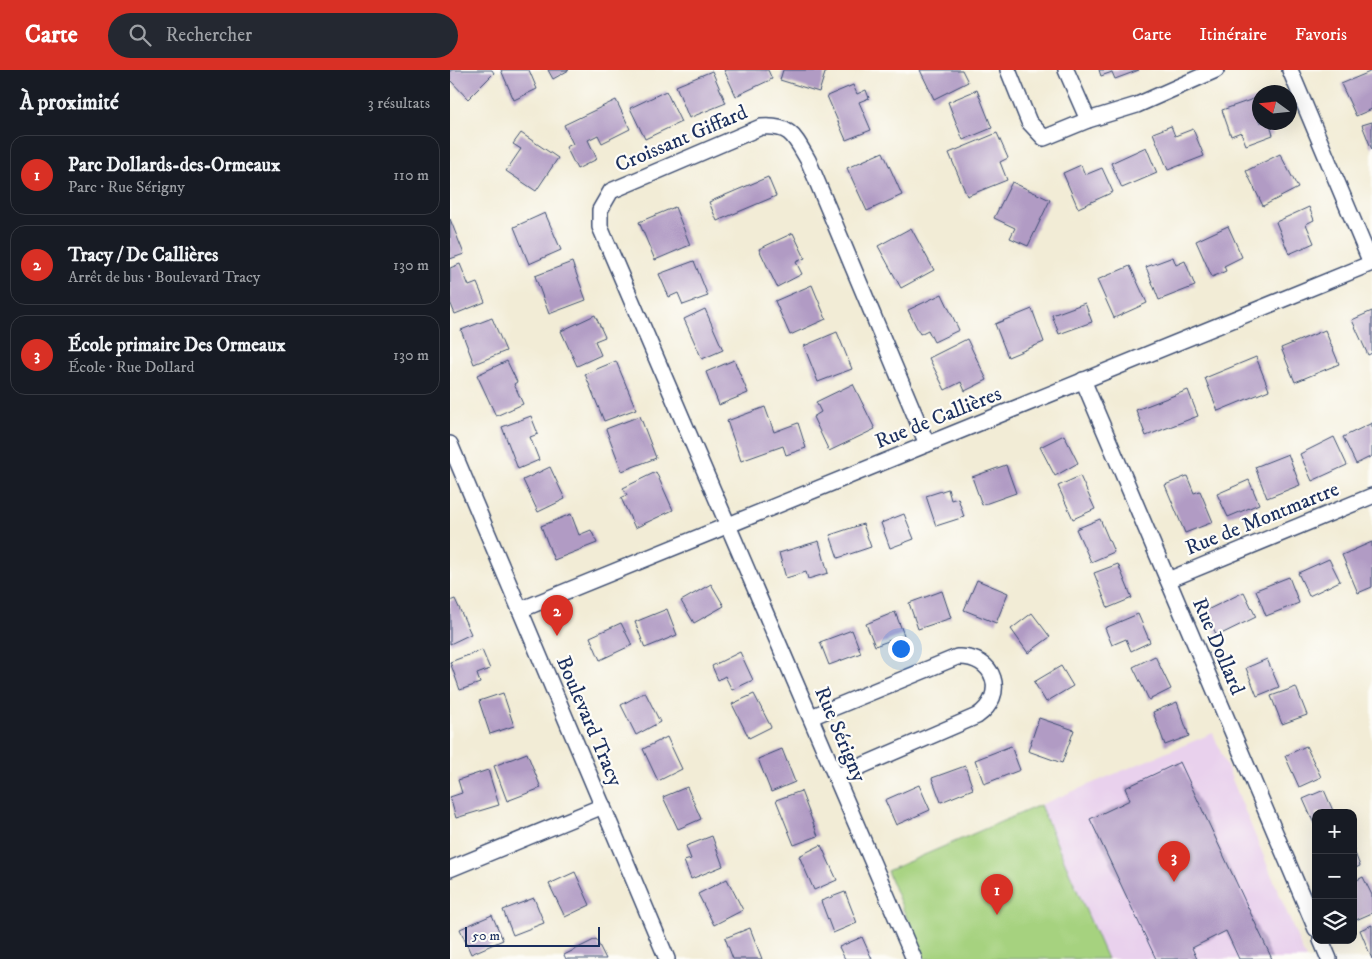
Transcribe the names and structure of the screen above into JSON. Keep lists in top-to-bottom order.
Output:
{
  "streets": {
    "street": [
      "Croissant Giffard",
      "Rue de Callières",
      "Rue de Montmartre",
      "Rue Dollard",
      "Boulevard Tracy",
      "Rue Sérigny"
    ]
  },
  "crossings": [
    ["Croissant Giffard", "Rue de Callières"],
    ["Croissant Giffard", "Rue Sérigny"],
    ["Rue de Callières", "Rue Dollard"],
    ["Rue de Callières", "Boulevard Tracy"],
    ["Rue de Callières", "Rue Sérigny"],
    ["Rue de Montmartre", "Rue Dollard"]
  ],
  "scale_bar": "50 m",
  "north": "left",
  "page": {
    "header": "Carte",
    "search": "Rechercher",
    "nav": ["Carte", "Itinéraire", "Favoris"],
    "heading": ["À proximité", "3 résultats"],
    "list": [
      {
        "mark": "1",
        "name": "Parc Dollards-des-Ormeaux",
        "note": "Parc · Rue Sérigny",
        "value": "110 m"
      },
      {
        "mark": "2",
        "name": "Tracy / De Callières",
        "note": "Arrêt de bus · Boulevard Tracy",
        "value": "130 m"
      },
      {
        "mark": "3",
        "name": "École primaire Des Ormeaux",
        "note": "École · Rue Dollard",
        "value": "130 m"
      }
    ],
    "pins": ["2", "3", "1"],
    "map_buttons": ["+", "−"],
    "scale": "50 m"
  }
}
